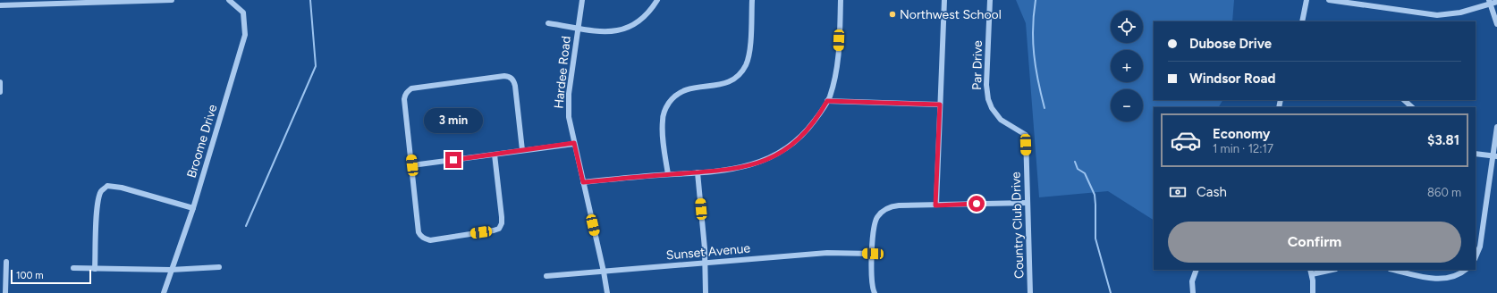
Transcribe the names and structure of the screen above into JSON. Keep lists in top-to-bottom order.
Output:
{
  "streets": {
    "street": [
      "Par Drive",
      "Hardee Road",
      "Broome Drive",
      "Country Club Drive",
      "Sunset Avenue"
    ]
  },
  "crossings": [
    ["Par Drive", "Country Club Drive"],
    ["Hardee Road", "Sunset Avenue"]
  ],
  "places": ["Northwest School"],
  "scale_bar": "100 m",
  "page": {
    "map_buttons": ["+", "−"],
    "banner": ["Dubose Drive", "Windsor Road"],
    "bubble": "3 min",
    "list": [
      {
        "name": "Economy",
        "note": "1 min · 12:17",
        "value": "$3.81"
      }
    ],
    "pay": ["Cash", "860 m"],
    "buttons": "Confirm",
    "scale": "100 m"
  }
}
